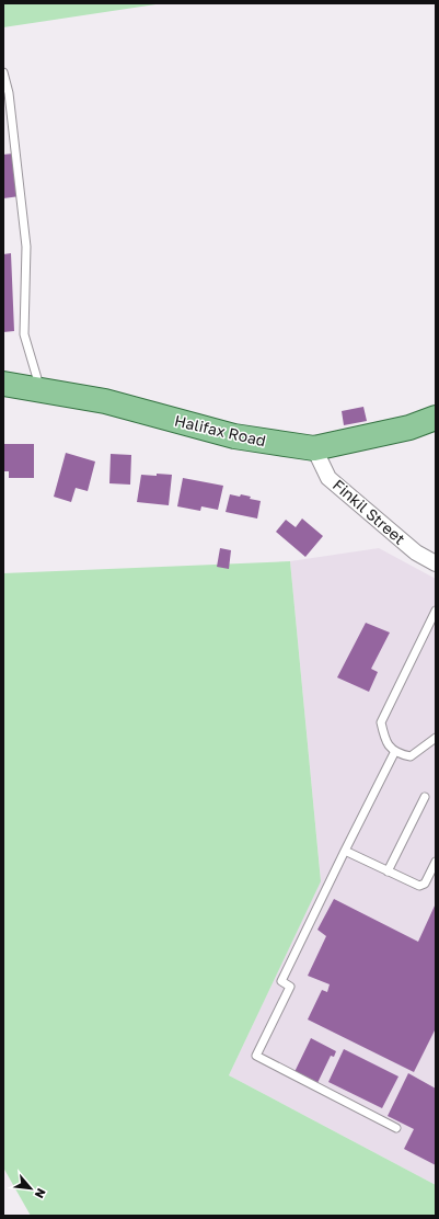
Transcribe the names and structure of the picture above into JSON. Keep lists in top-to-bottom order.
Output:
{
  "streets": {
    "main road": ["Halifax Road"],
    "street": ["Finkil Street"]
  },
  "crossings": [
    ["Halifax Road", "Finkil Street"]
  ],
  "north": "bottom right"
}
